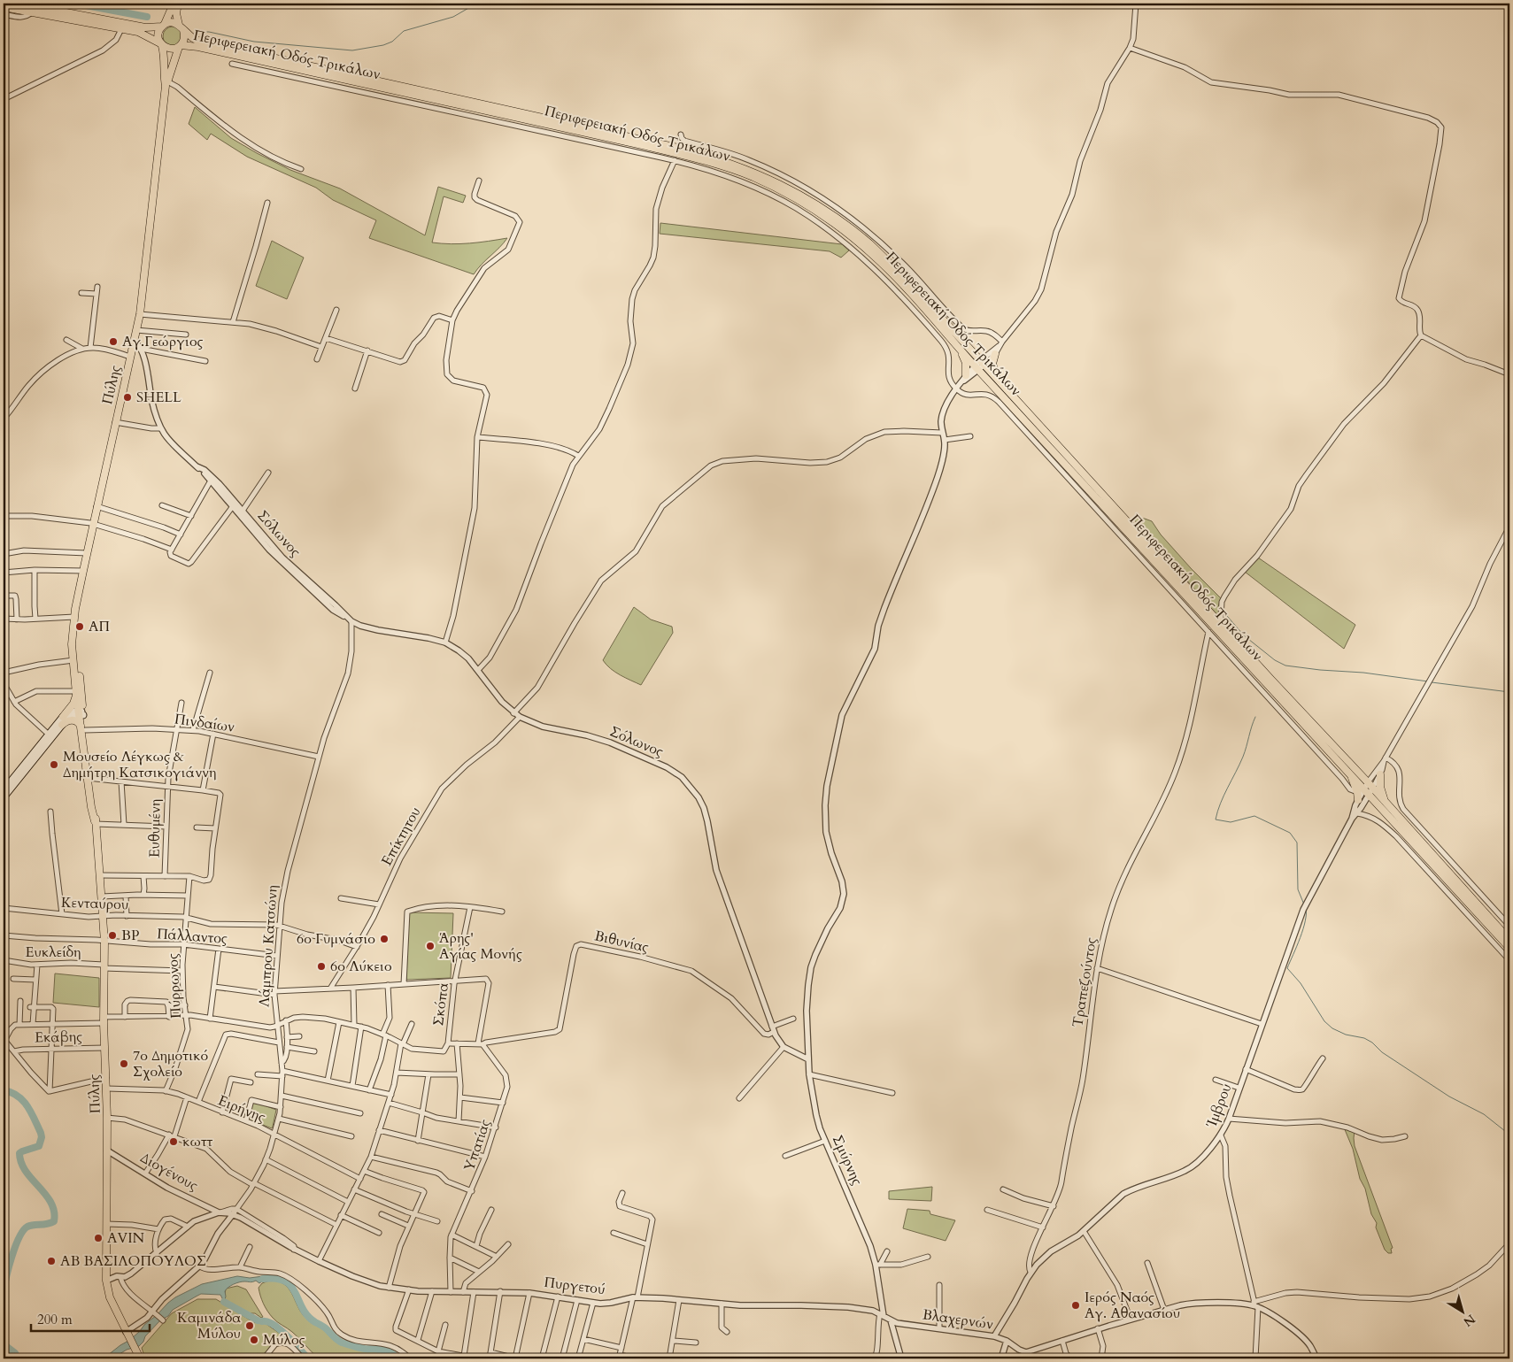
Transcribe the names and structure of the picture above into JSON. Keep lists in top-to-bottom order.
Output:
{
  "streets": {
    "main road": ["Περιφερειακή Οδός Τρικάλων", "Πύλης"],
    "street": [
      "Σόλωνος",
      "Πινδαίων",
      "Ευθυμένη",
      "Επίκτητου",
      "Κενταύρου",
      "Πάλλαντος",
      "Βιθυνίας",
      "Λάμπρου Κατσώνη",
      "Ευκλείδη",
      "Τραπεζούντος",
      "Πύρρωνος",
      "Σκόπα",
      "Εκάβης",
      "Ίμβρου",
      "Ειρήνης",
      "Υπατίας",
      "Σμύρνης",
      "Διογένους",
      "Πυργετού",
      "Βλαχερνών"
    ]
  },
  "crossings": [
    ["Πύλης", "Πινδαίων"],
    ["Πύλης", "Κενταύρου"],
    ["Πύλης", "Πάλλαντος"],
    ["Πύλης", "Λάμπρου Κατσώνη"],
    ["Πύλης", "Ευκλείδη"],
    ["Πύλης", "Εκάβης"],
    ["Πύλης", "Ειρήνης"],
    ["Πύλης", "Διογένους"],
    ["Σόλωνος", "Επίκτητου"],
    ["Σόλωνος", "Βιθυνίας"],
    ["Σόλωνος", "Λάμπρου Κατσώνη"],
    ["Πινδαίων", "Ευθυμένη"],
    ["Πινδαίων", "Λάμπρου Κατσώνη"],
    ["Επίκτητου", "Κενταύρου"],
    ["Κενταύρου", "Λάμπρου Κατσώνη"],
    ["Κενταύρου", "Πύρρωνος"],
    ["Πάλλαντος", "Λάμπρου Κατσώνη"],
    ["Πάλλαντος", "Πύρρωνος"],
    ["Βιθυνίας", "Υπατίας"],
    ["Λάμπρου Κατσώνη", "Ειρήνης"],
    ["Λάμπρου Κατσώνη", "Πυργετού"],
    ["Ευκλείδη", "Πύρρωνος"],
    ["Τραπεζούντος", "Ίμβρου"],
    ["Τραπεζούντος", "Βλαχερνών"],
    ["Πύρρωνος", "Ειρήνης"],
    ["Υπατίας", "Πυργετού"],
    ["Σμύρνης", "Πυργετού"],
    ["Σμύρνης", "Βλαχερνών"],
    ["Πυργετού", "Βλαχερνών"]
  ],
  "places": [
    "Αγ.Γεώργιος",
    "SHELL",
    "ΑΠ",
    "Μουσείο Λέγκως & Δημήτρη Κατσικογιάννη",
    "BP",
    "6ο Γυμνάσιο",
    "Άρης' Αγίας Μονής",
    "6ο Λύκειο",
    "7ο Δημοτικό Σχολείο",
    "κωττ",
    "AVIN",
    "ΑΒ ΒΑΣΙΛΟΠΟΥΛΟΣ",
    "Ιερός Ναός Αγ. Αθανασίου",
    "Καμινάδα Μύλου",
    "Μύλος"
  ],
  "scale_bar": "200 m",
  "north": "bottom right"
}
